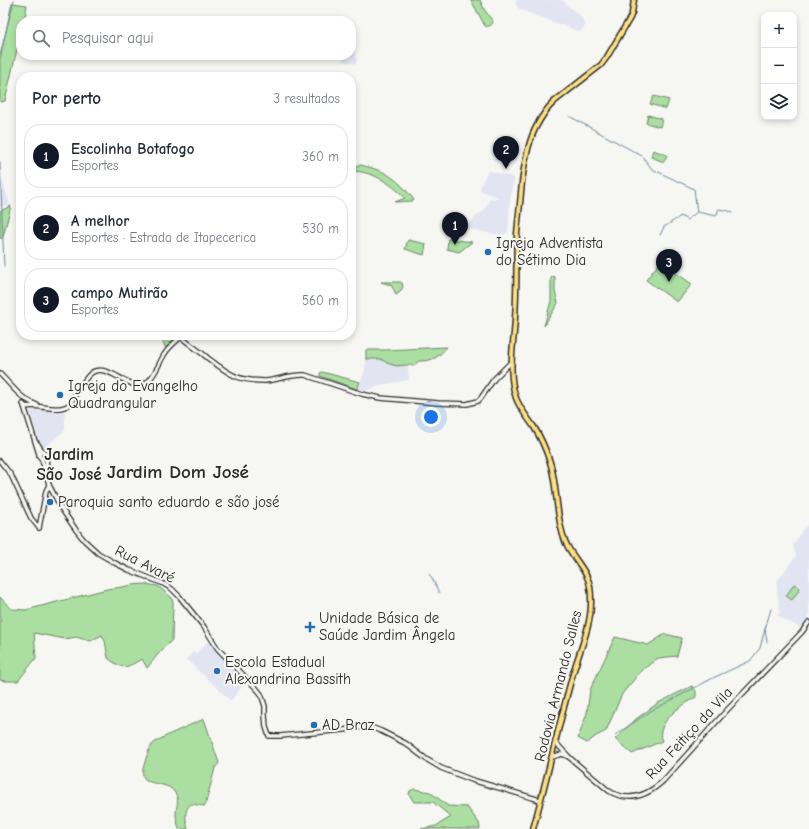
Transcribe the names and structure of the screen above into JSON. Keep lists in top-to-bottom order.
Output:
{
  "streets": {
    "main road": ["Rodovia Armando Salles"],
    "street": ["Rua Avaré", "Rua Feitiço da Vila"]
  },
  "crossings": [
    ["Rua Avaré", "Rodovia Armando Salles"],
    ["Rodovia Armando Salles", "Rua Feitiço da Vila"]
  ],
  "districts": ["Jardim São José", "Jardim Dom José"],
  "places": {
    "other": [
      "Igreja Adventista do Sétimo Dia",
      "Igreja do Evangelho Quadrangular",
      "Paroquia santo eduardo e são josé",
      "Escola Estadual Alexandrina Bassith",
      "AD Braz"
    ],
    "health": ["Unidade Básica de Saúde Jardim Ângela"]
  },
  "page": {
    "map_buttons": ["+", "−"],
    "search": "Pesquisar aqui",
    "heading": ["Por perto", "3 resultados"],
    "list": [
      {
        "mark": "1",
        "name": "Escolinha Botafogo",
        "note": "Esportes",
        "value": "360 m"
      },
      {
        "mark": "2",
        "name": "A melhor",
        "note": "Esportes · Estrada de Itapecerica",
        "value": "530 m"
      },
      {
        "mark": "3",
        "name": "campo Mutirão",
        "note": "Esportes",
        "value": "560 m"
      }
    ],
    "pins": ["2", "1", "3"]
  }
}
